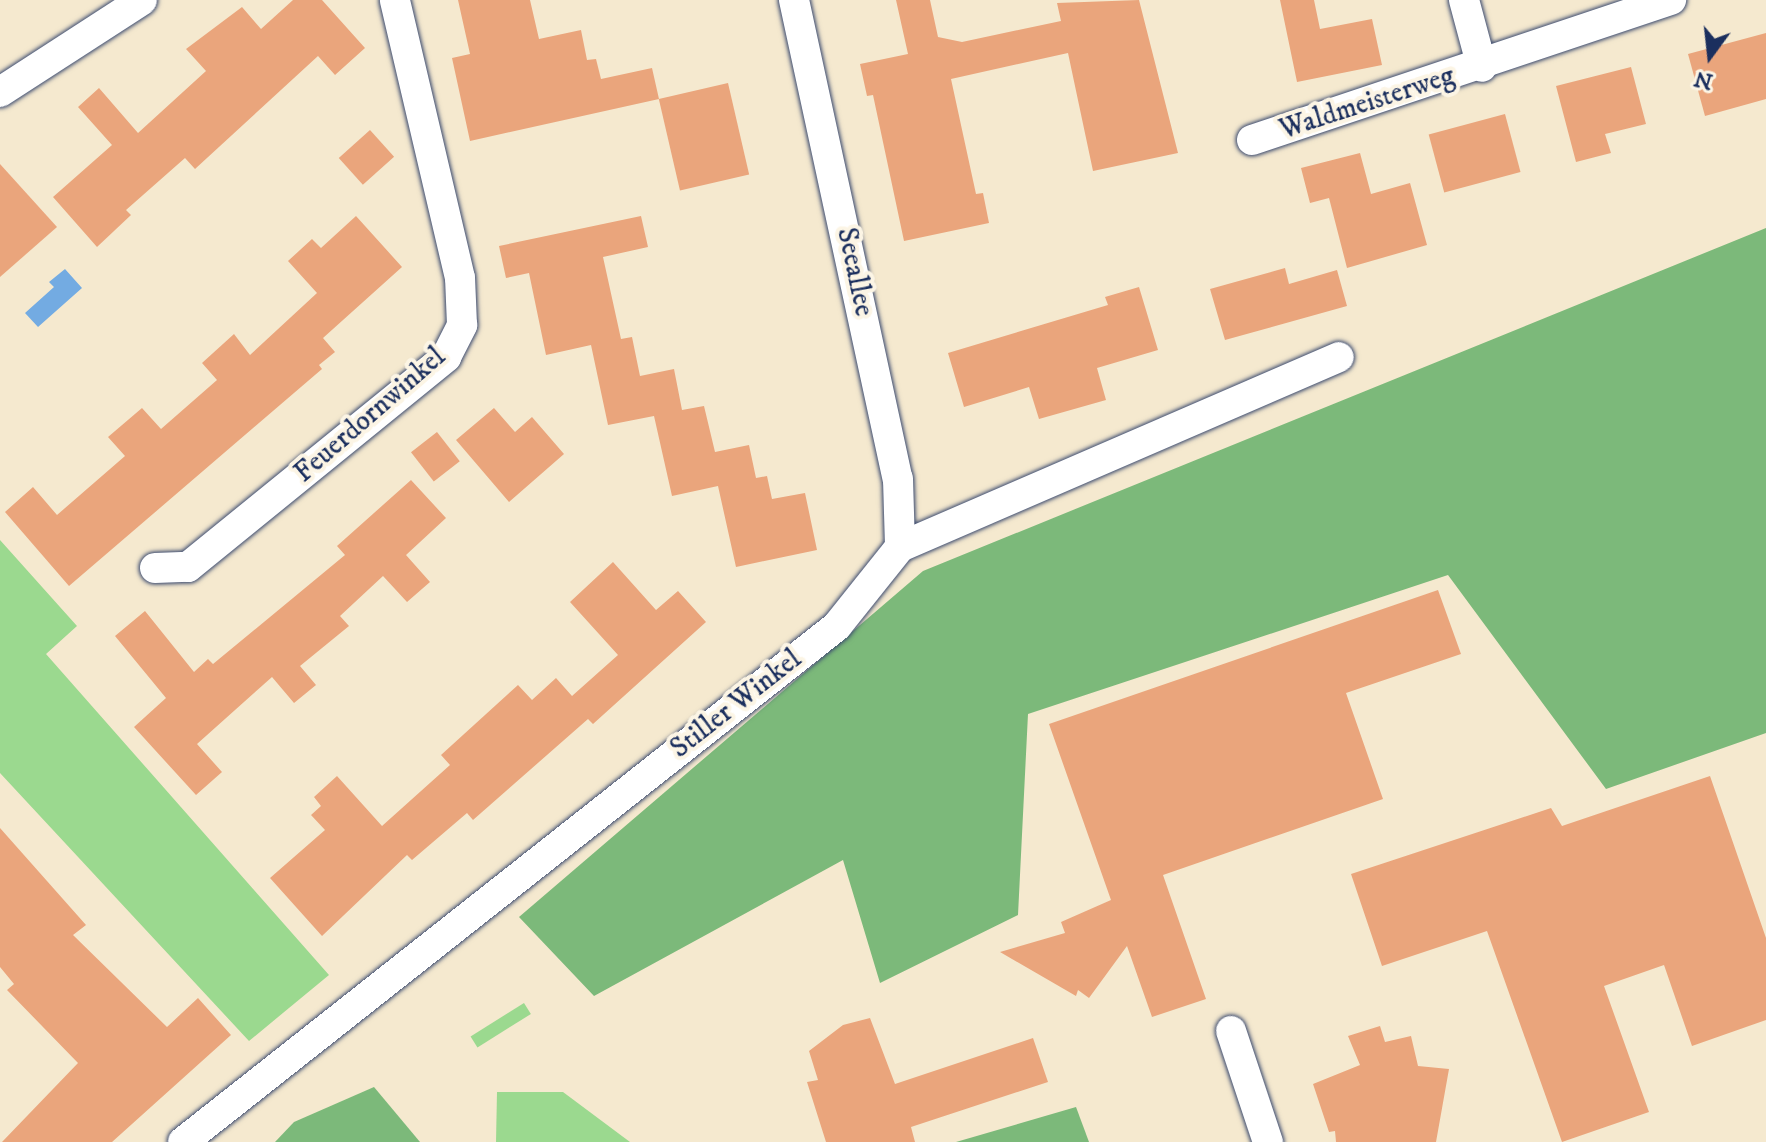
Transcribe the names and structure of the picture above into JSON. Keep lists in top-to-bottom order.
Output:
{
  "streets": {
    "street": [
      "Waldmeisterweg",
      "Seeallee",
      "Feuerdornwinkel",
      "Stiller Winkel"
    ]
  },
  "crossings": [
    ["Seeallee", "Stiller Winkel"]
  ],
  "north": "bottom"
}
